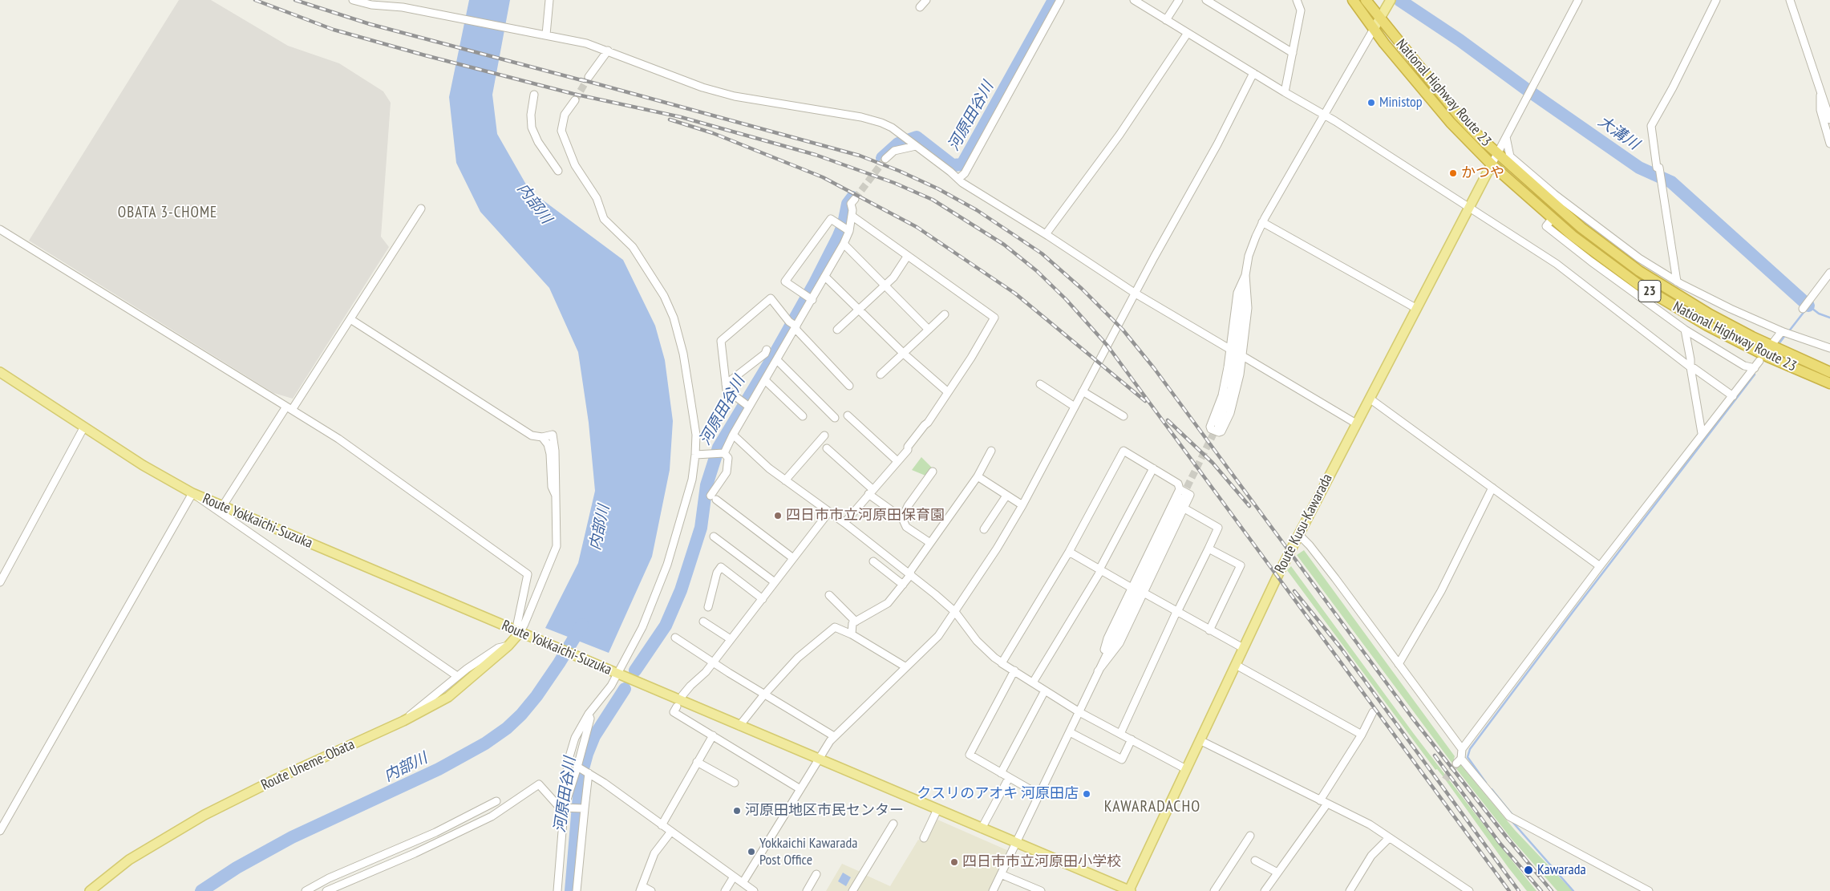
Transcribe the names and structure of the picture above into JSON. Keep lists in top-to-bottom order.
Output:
{
  "streets": {
    "highway": ["National Highway Route 23", "23"],
    "main road": ["Route Yokkaichi-Suzuka", "Route Kusu-Kawarada", "Route Uneme-Obata"]
  },
  "crossings": [
    ["National Highway Route 23", "Route Kusu-Kawarada"],
    ["Route Yokkaichi-Suzuka", "Route Kusu-Kawarada"],
    ["Route Yokkaichi-Suzuka", "Route Uneme-Obata"]
  ],
  "districts": ["OBATA 3-CHOME", "KAWARADACHO"],
  "water": ["河原田谷川", "大溝川", "内部川"],
  "places": [
    "Ministop",
    "かつや",
    "四日市市立河原田保育園",
    "クスリのアオキ 河原田店",
    "河原田地区市民センター",
    "Yokkaichi Kawarada Post Office",
    "四日市市立河原田小学校",
    "Kawarada"
  ]
}
